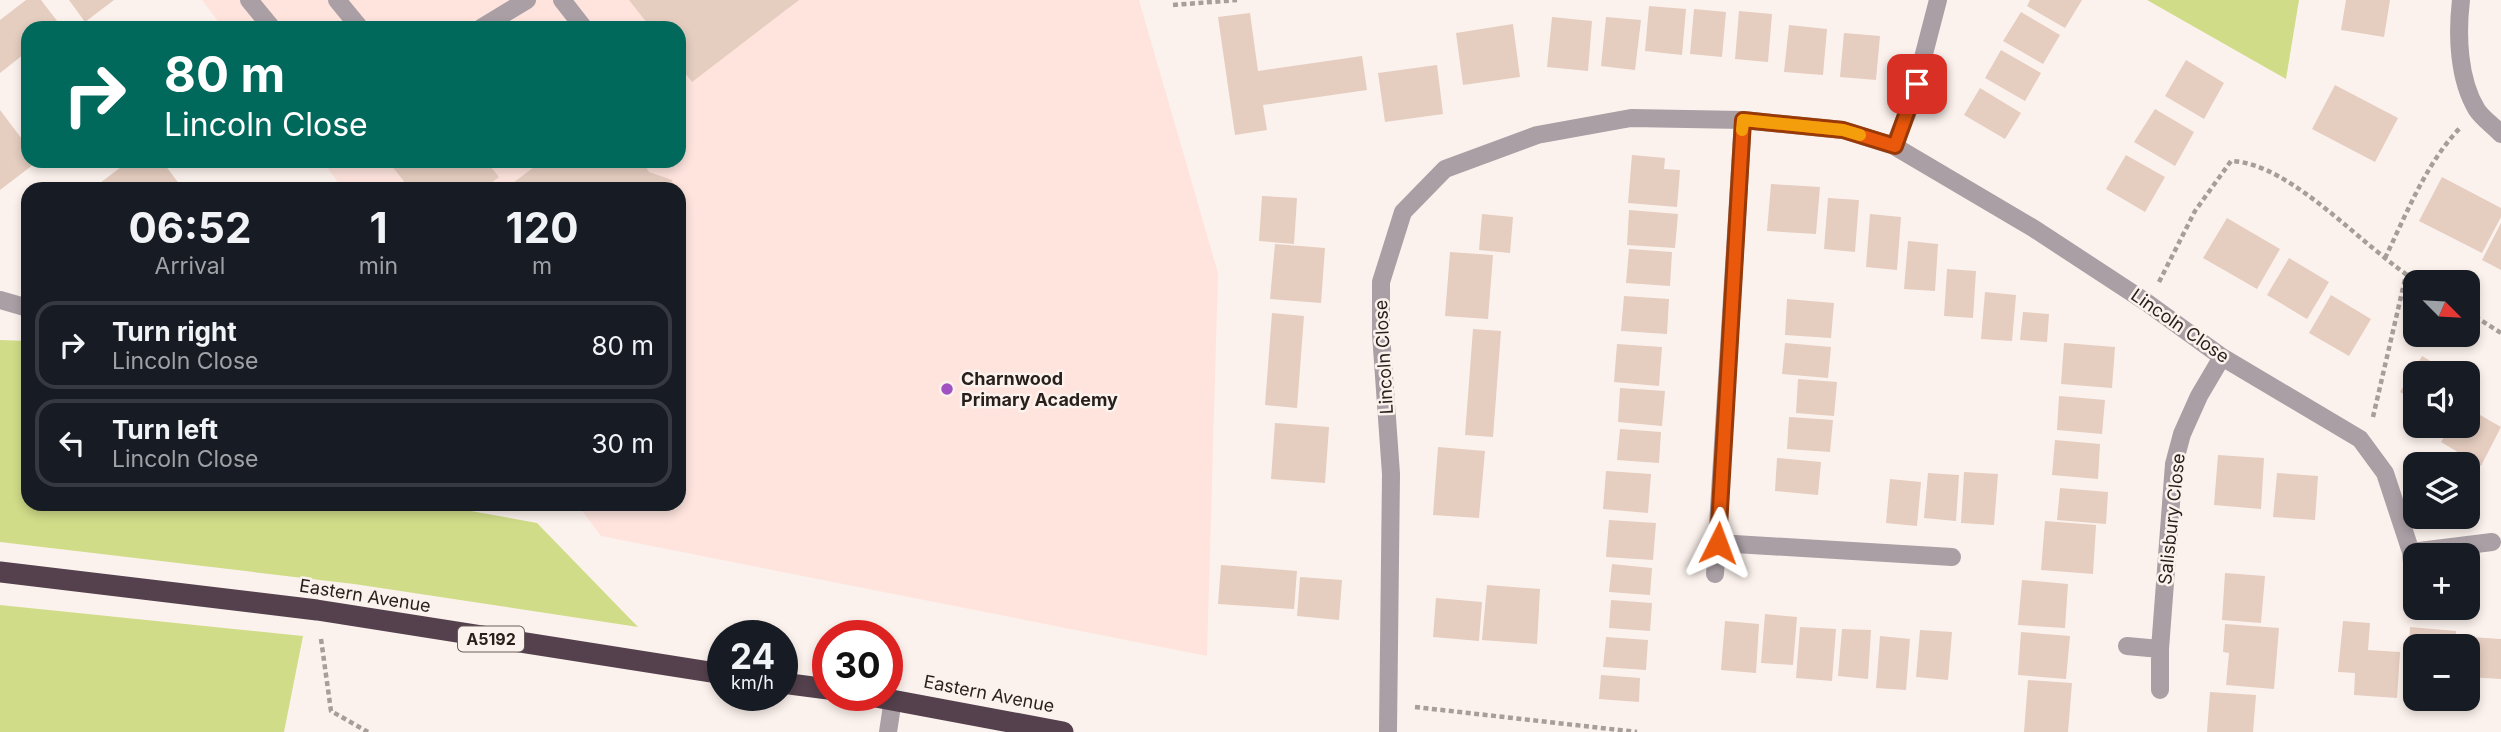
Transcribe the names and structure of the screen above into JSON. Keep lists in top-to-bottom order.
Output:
{
  "streets": {
    "highway": ["Eastern Avenue", "A5192"],
    "street": ["Lincoln Close", "Salisbury Close"]
  },
  "crossings": [
    ["Lincoln Close", "Salisbury Close"]
  ],
  "places": ["Charnwood Primary Academy"],
  "north": "bottom right",
  "page": {
    "turn": ["80 m", "Lincoln Close"],
    "eta": [
      "06:52",
      "Arrival",
      "1",
      "min",
      "120",
      "m"
    ],
    "map_buttons": ["+", "−"],
    "list": [
      {
        "name": "Turn right",
        "note": "Lincoln Close",
        "value": "80 m"
      },
      {
        "name": "Turn left",
        "note": "Lincoln Close",
        "value": "30 m"
      }
    ],
    "speed": "24 km/h",
    "limit": "30"
  }
}
